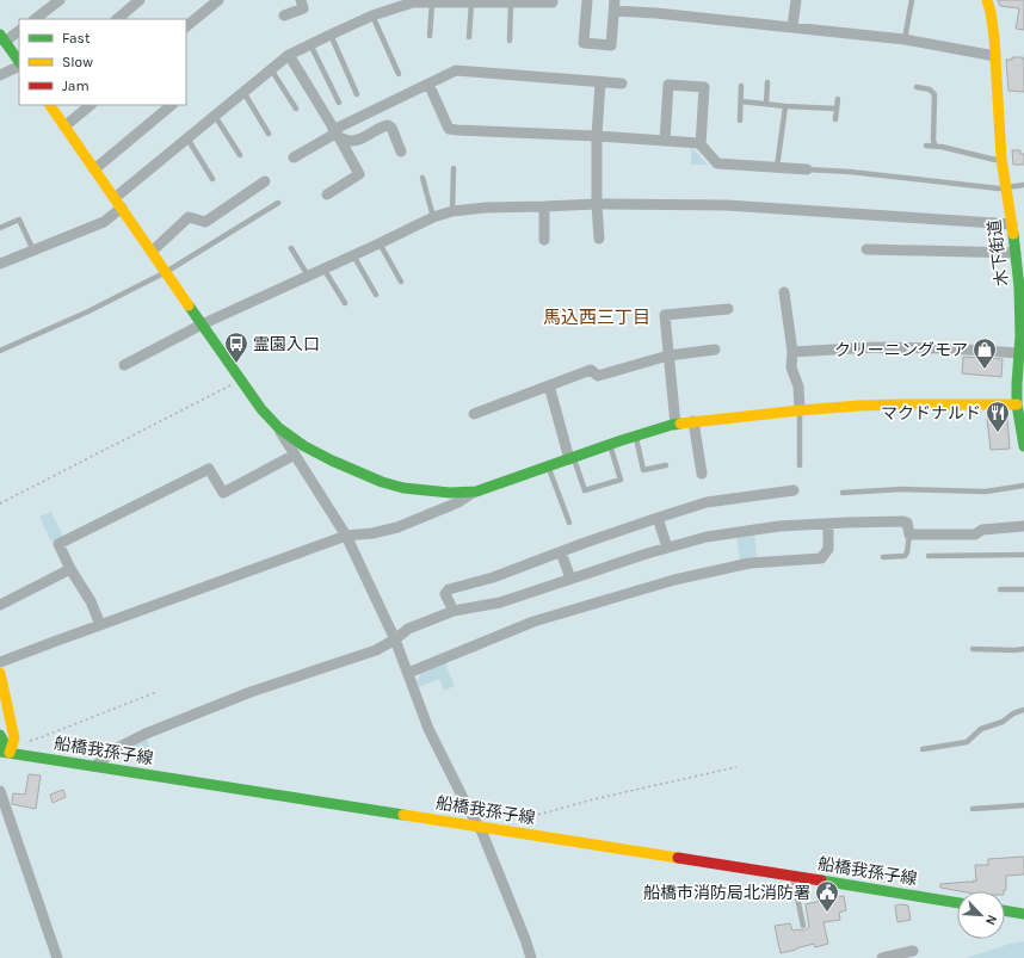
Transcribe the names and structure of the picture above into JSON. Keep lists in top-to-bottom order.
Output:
{
  "streets": {
    "main road": ["木下街道", "船橋我孫子線"]
  },
  "districts": ["馬込西三丁目"],
  "places": {
    "bus stop": ["霊園入口"],
    "shop": ["クリーニングモア"],
    "restaurant": ["マクドナルド"],
    "public building": ["船橋市消防局北消防署"]
  },
  "legend": ["Fast", "Slow", "Jam"],
  "north": "bottom right"
}
